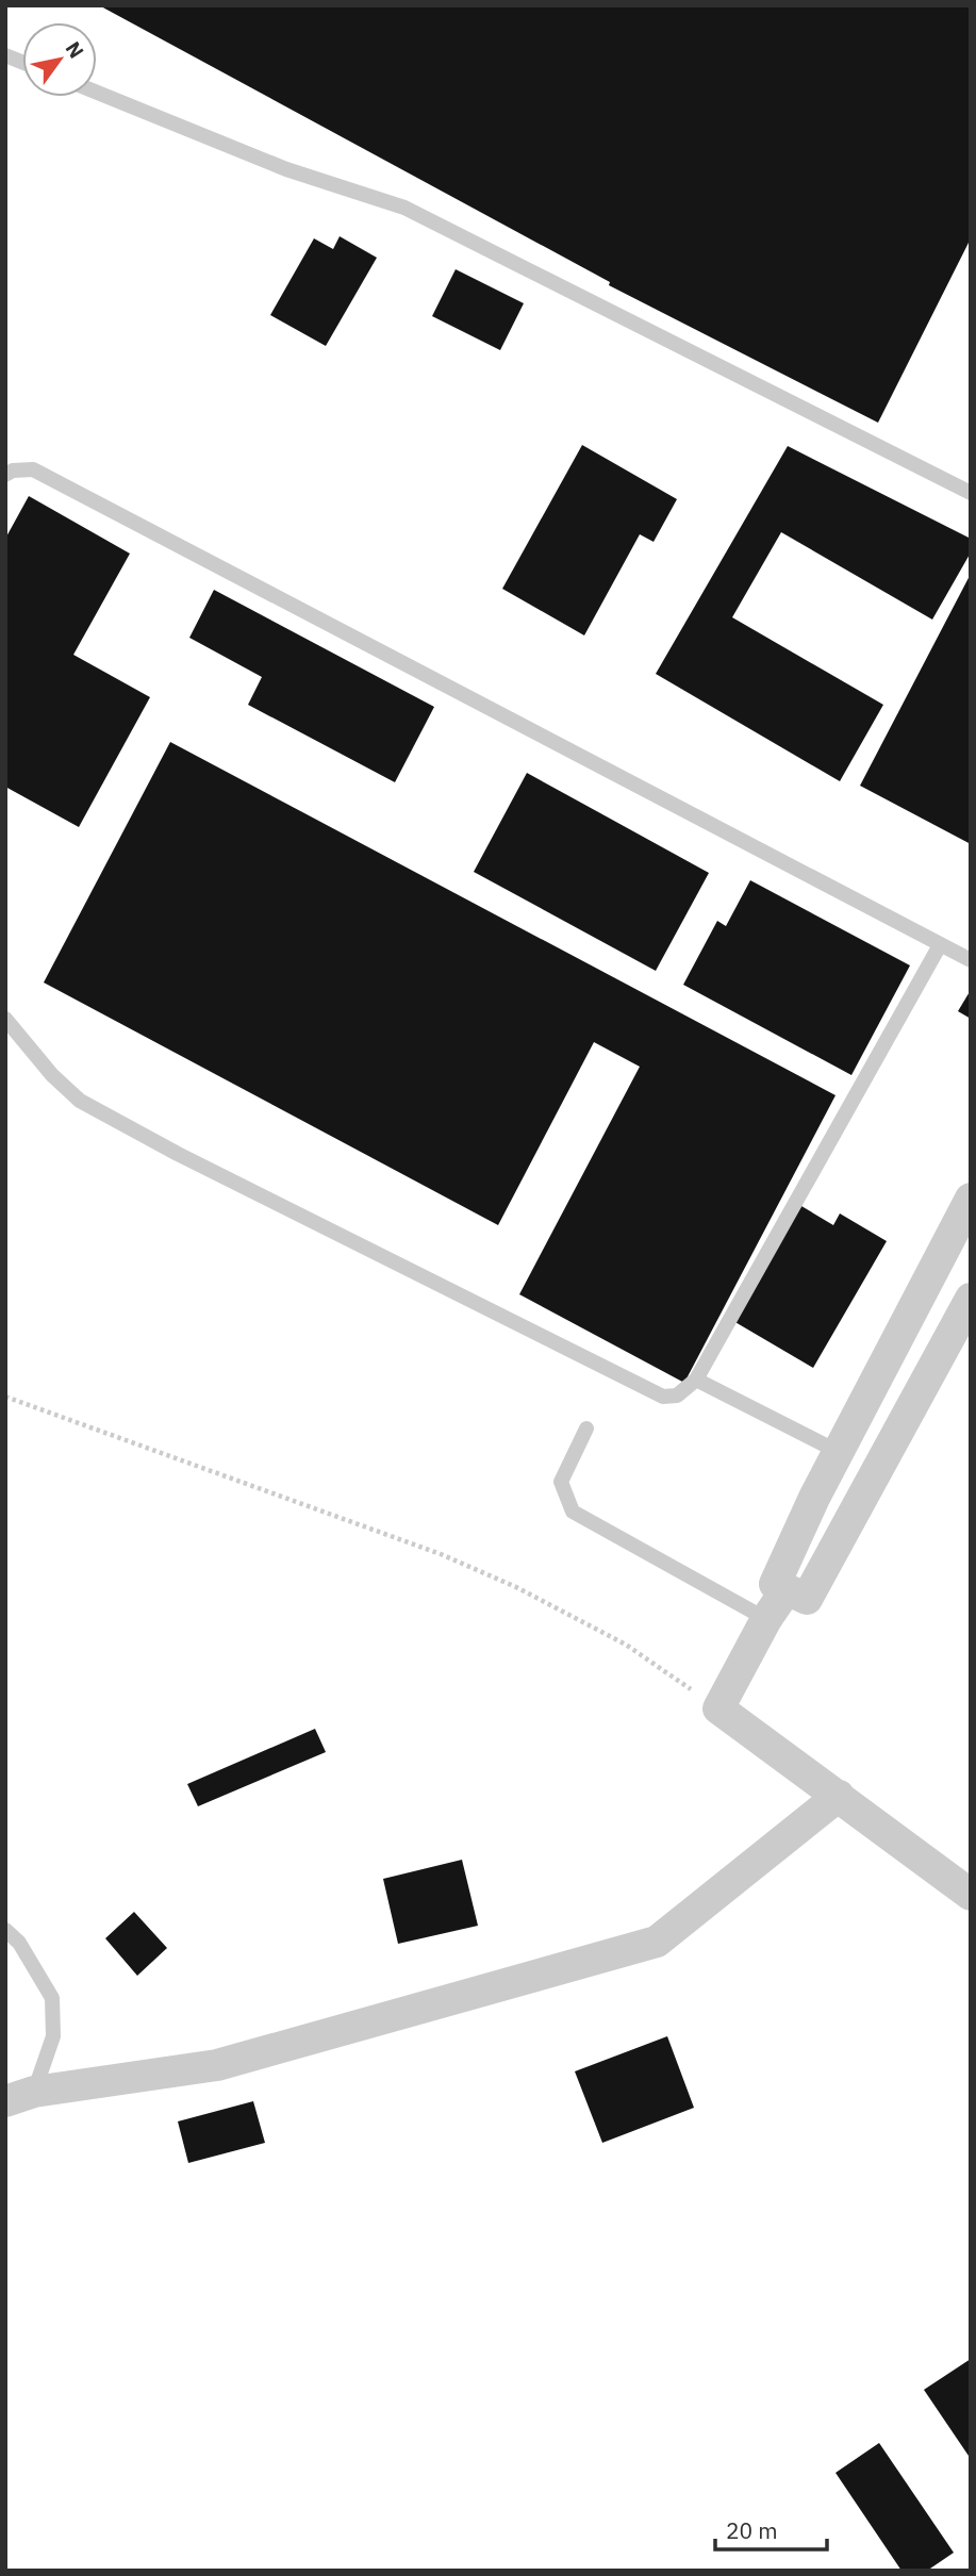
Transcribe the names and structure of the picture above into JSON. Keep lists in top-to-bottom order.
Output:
{
  "scale_bar": "20 m",
  "north": "top right"
}
